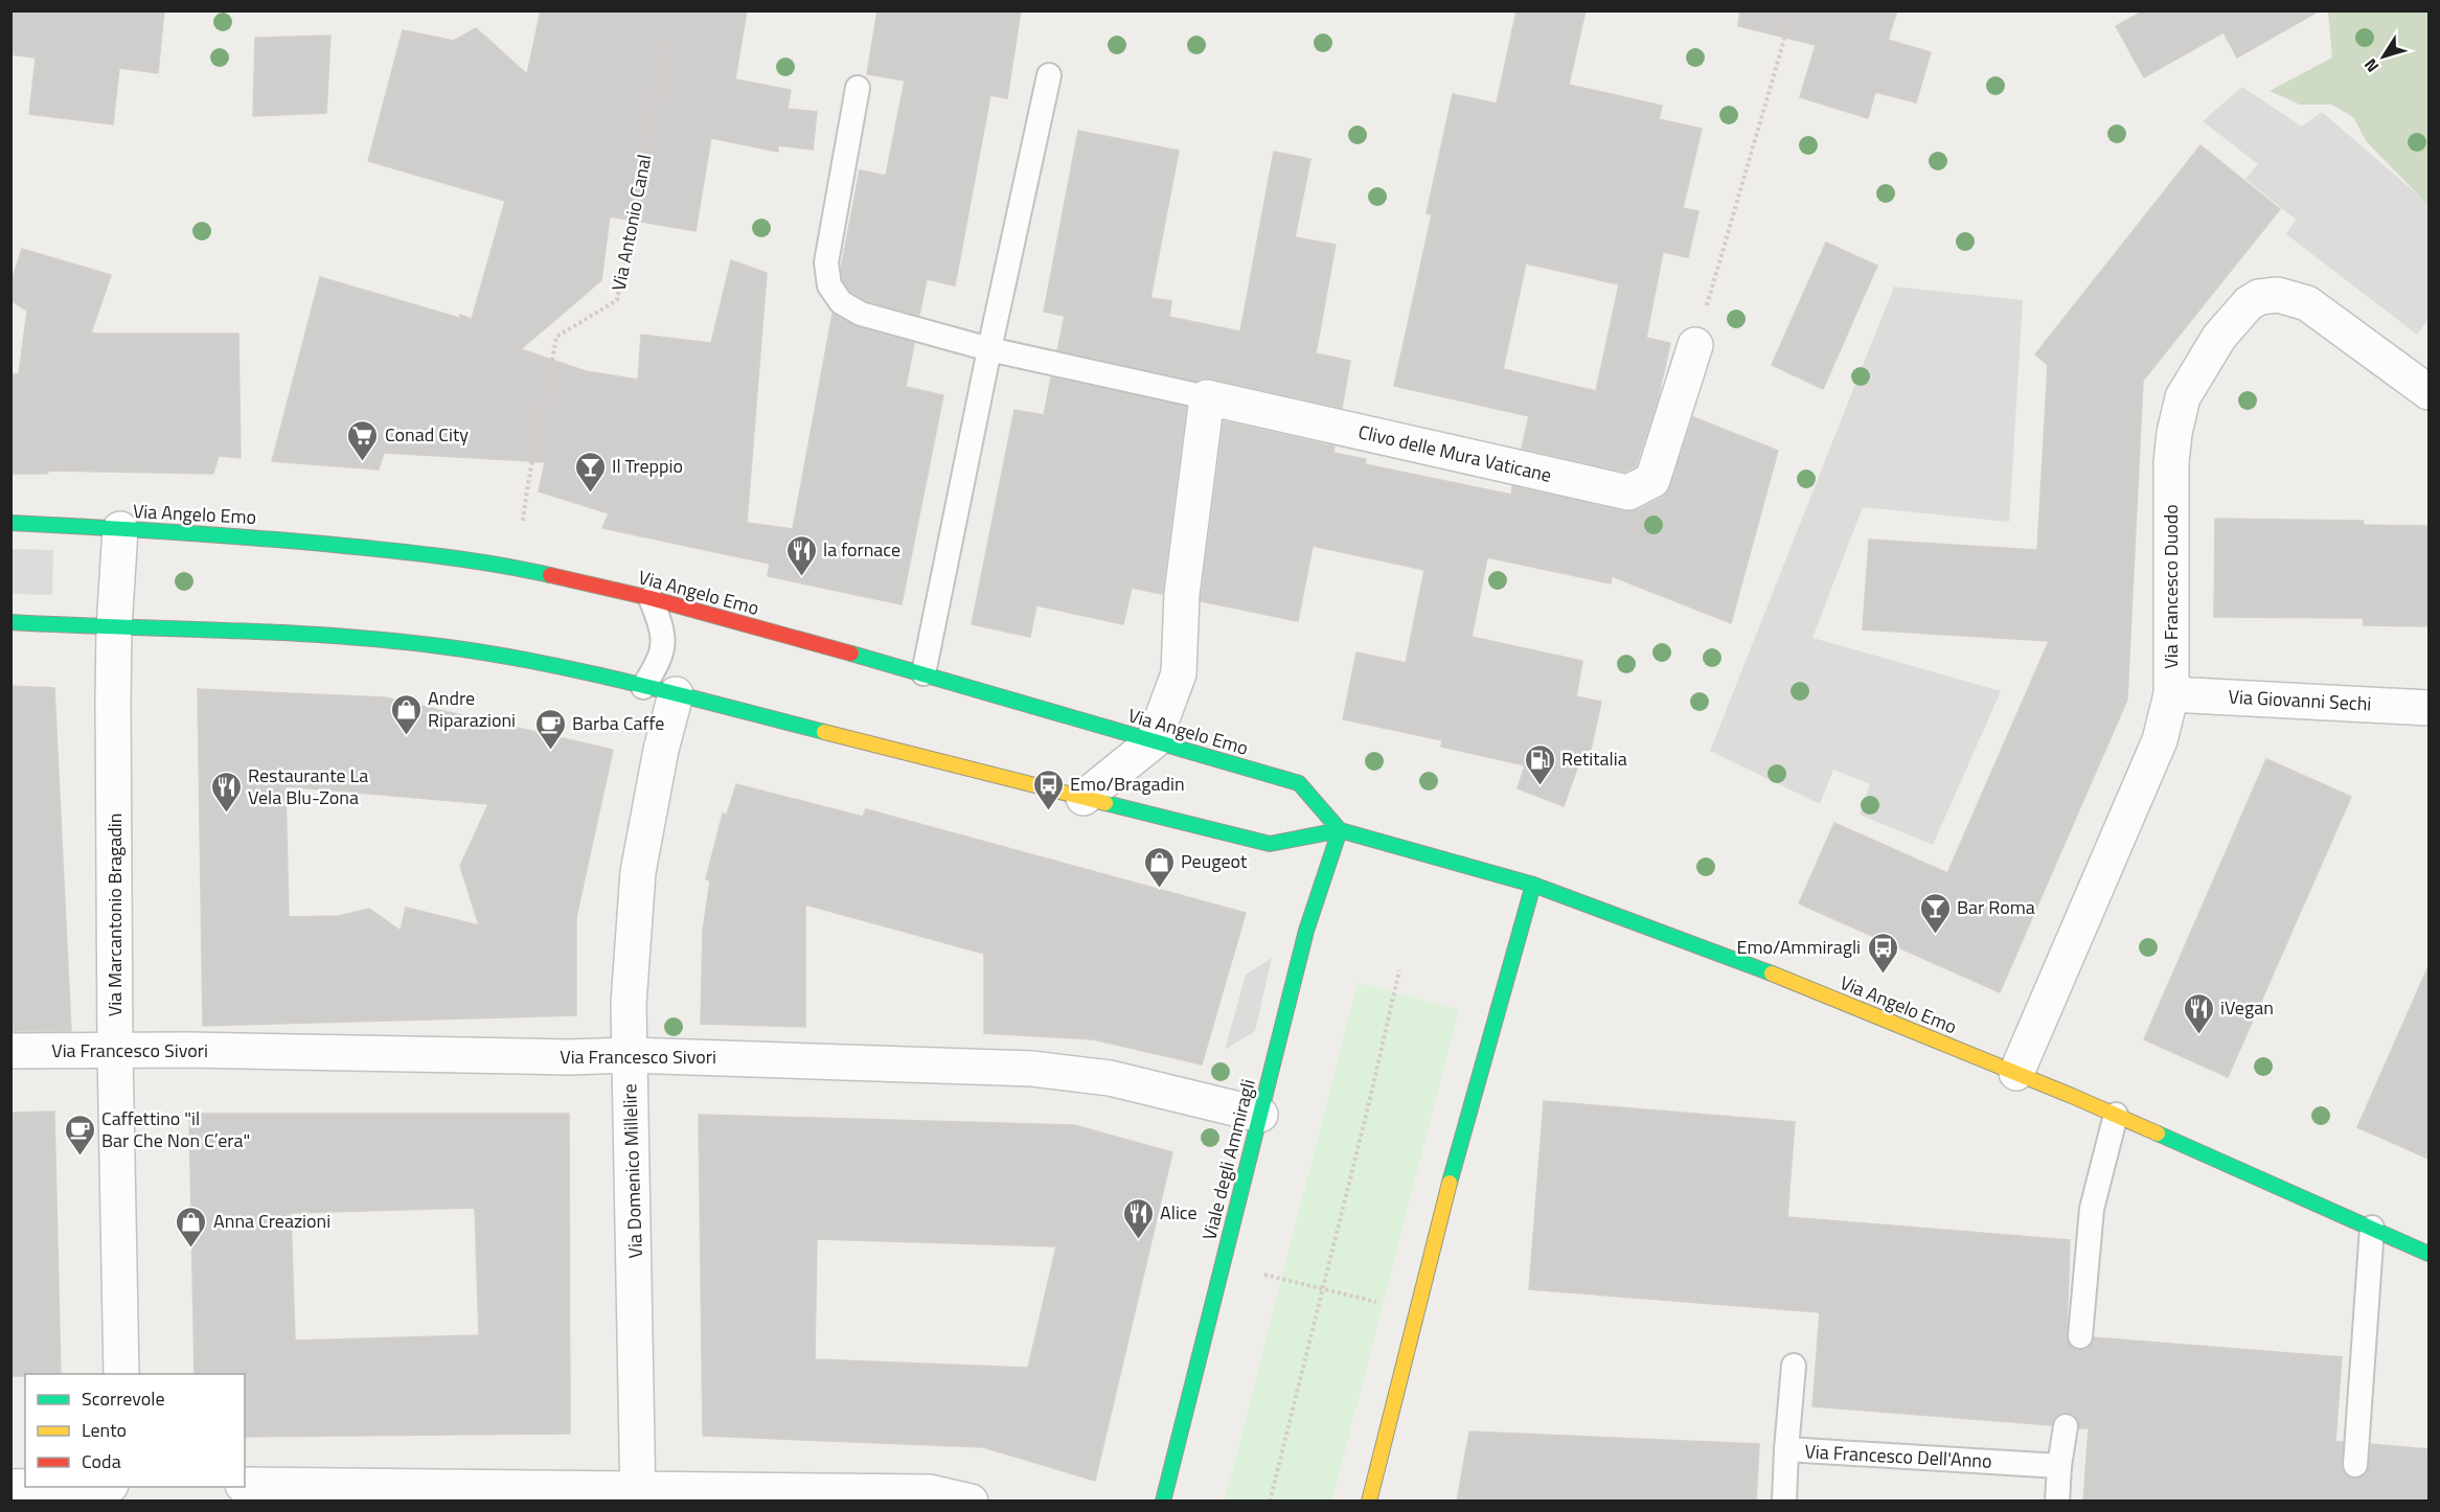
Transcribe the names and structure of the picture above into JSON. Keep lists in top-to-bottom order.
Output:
{
  "streets": {
    "main road": ["Via Angelo Emo", "Viale degli Ammiragli"],
    "street": [
      "Clivo delle Mura Vaticane",
      "Via Francesco Duodo",
      "Via Giovanni Sechi",
      "Via Marcantonio Bragadin",
      "Via Francesco Sivori",
      "Via Domenico Millelire"
    ],
    "lane": ["Via Francesco Dell'Anno"],
    "path": ["Via Antonio Canal"]
  },
  "crossings": [
    ["Via Angelo Emo", "Via Francesco Duodo"],
    ["Via Angelo Emo", "Via Marcantonio Bragadin"],
    ["Via Angelo Emo", "Viale degli Ammiragli"],
    ["Via Angelo Emo", "Via Domenico Millelire"],
    ["Via Francesco Duodo", "Via Giovanni Sechi"],
    ["Via Marcantonio Bragadin", "Via Francesco Sivori"],
    ["Via Francesco Sivori", "Viale degli Ammiragli"],
    ["Via Francesco Sivori", "Via Domenico Millelire"]
  ],
  "places": {
    "supermarket": ["Conad City"],
    "bar": ["Il Treppio", "Bar Roma"],
    "restaurant": [
      "la fornace",
      "Restaurante La Vela Blu-Zona",
      "iVegan",
      "Alice"
    ],
    "shop": ["Andre Riparazioni", "Peugeot", "Anna Creazioni"],
    "cafe": ["Barba Caffe", "Caffettino \"il Bar Che Non C’era\""],
    "fuel station": ["Retitalia"],
    "bus stop": ["Emo/Bragadin", "Emo/Ammiragli"]
  },
  "legend": ["Scorrevole", "Lento", "Coda"],
  "north": "bottom left"
}
